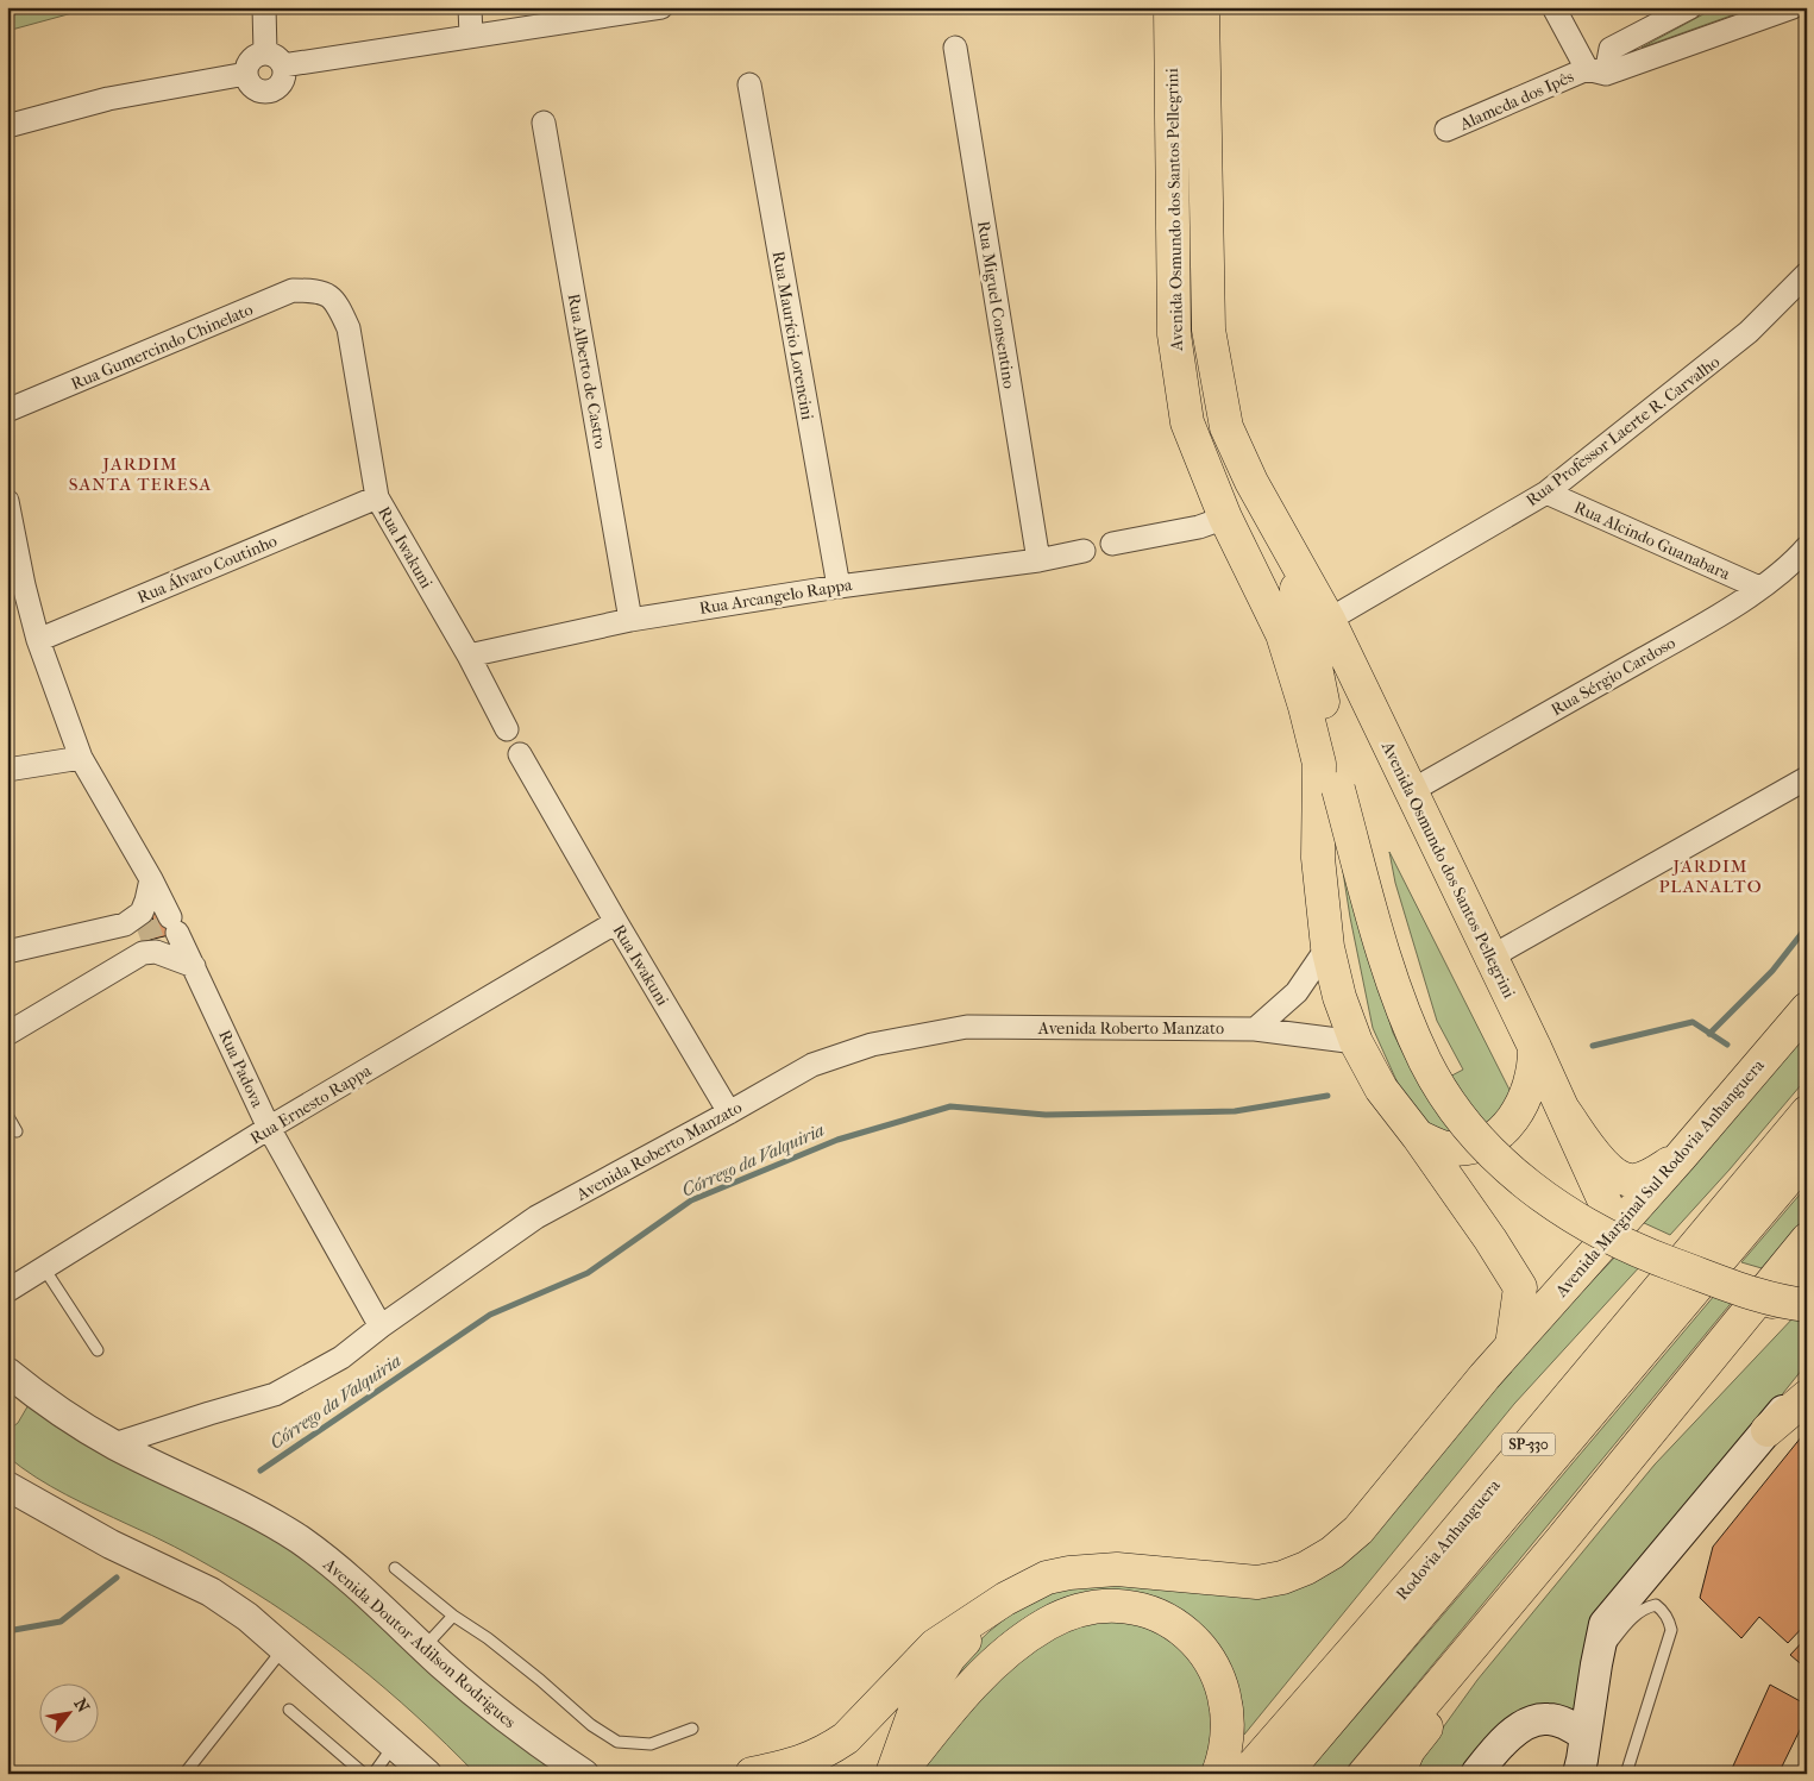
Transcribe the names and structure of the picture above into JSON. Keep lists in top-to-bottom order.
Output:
{
  "streets": {
    "main road": [
      "Avenida Osmundo dos Santos Pellegrini",
      "Avenida Marginal Sul Rodovia Anhanguera",
      "SP-330",
      "Rodovia Anhanguera"
    ],
    "street": [
      "Alameda dos Ipês",
      "Rua Miguel Consentino",
      "Rua Maurício Lorencini",
      "Rua Gumercindo Chinelato",
      "Rua Alberto de Castro",
      "Rua Professor Laerte R. Carvalho",
      "Rua Alcindo Guanabara",
      "Rua Iwakuni",
      "Rua Álvaro Coutinho",
      "Rua Arcangelo Rappa",
      "Rua Sérgio Cardoso",
      "Avenida Roberto Manzato",
      "Rua Padova",
      "Rua Ernesto Rappa",
      "Avenida Doutor Adilson Rodrigues"
    ]
  },
  "crossings": [
    ["Avenida Osmundo dos Santos Pellegrini", "Rua Professor Laerte R. Carvalho"],
    ["Avenida Osmundo dos Santos Pellegrini", "Rua Sérgio Cardoso"],
    ["Avenida Osmundo dos Santos Pellegrini", "Avenida Roberto Manzato"],
    ["Avenida Osmundo dos Santos Pellegrini", "Avenida Marginal Sul Rodovia Anhanguera"],
    ["Rua Miguel Consentino", "Rua Arcangelo Rappa"],
    ["Rua Maurício Lorencini", "Rua Arcangelo Rappa"],
    ["Rua Gumercindo Chinelato", "Rua Iwakuni"],
    ["Rua Alberto de Castro", "Rua Arcangelo Rappa"],
    ["Rua Professor Laerte R. Carvalho", "Rua Alcindo Guanabara"],
    ["Rua Alcindo Guanabara", "Rua Sérgio Cardoso"],
    ["Rua Iwakuni", "Rua Álvaro Coutinho"],
    ["Rua Iwakuni", "Rua Arcangelo Rappa"],
    ["Rua Iwakuni", "Avenida Roberto Manzato"],
    ["Rua Iwakuni", "Rua Ernesto Rappa"],
    ["Rua Álvaro Coutinho", "Rua Padova"],
    ["Avenida Roberto Manzato", "Rua Padova"],
    ["Avenida Roberto Manzato", "Avenida Doutor Adilson Rodrigues"],
    ["Rua Padova", "Rua Ernesto Rappa"]
  ],
  "districts": ["JARDIM SANTA TERESA", "JARDIM PLANALTO"],
  "water": ["Córrego da Valquiria"],
  "north": "top right"
}
